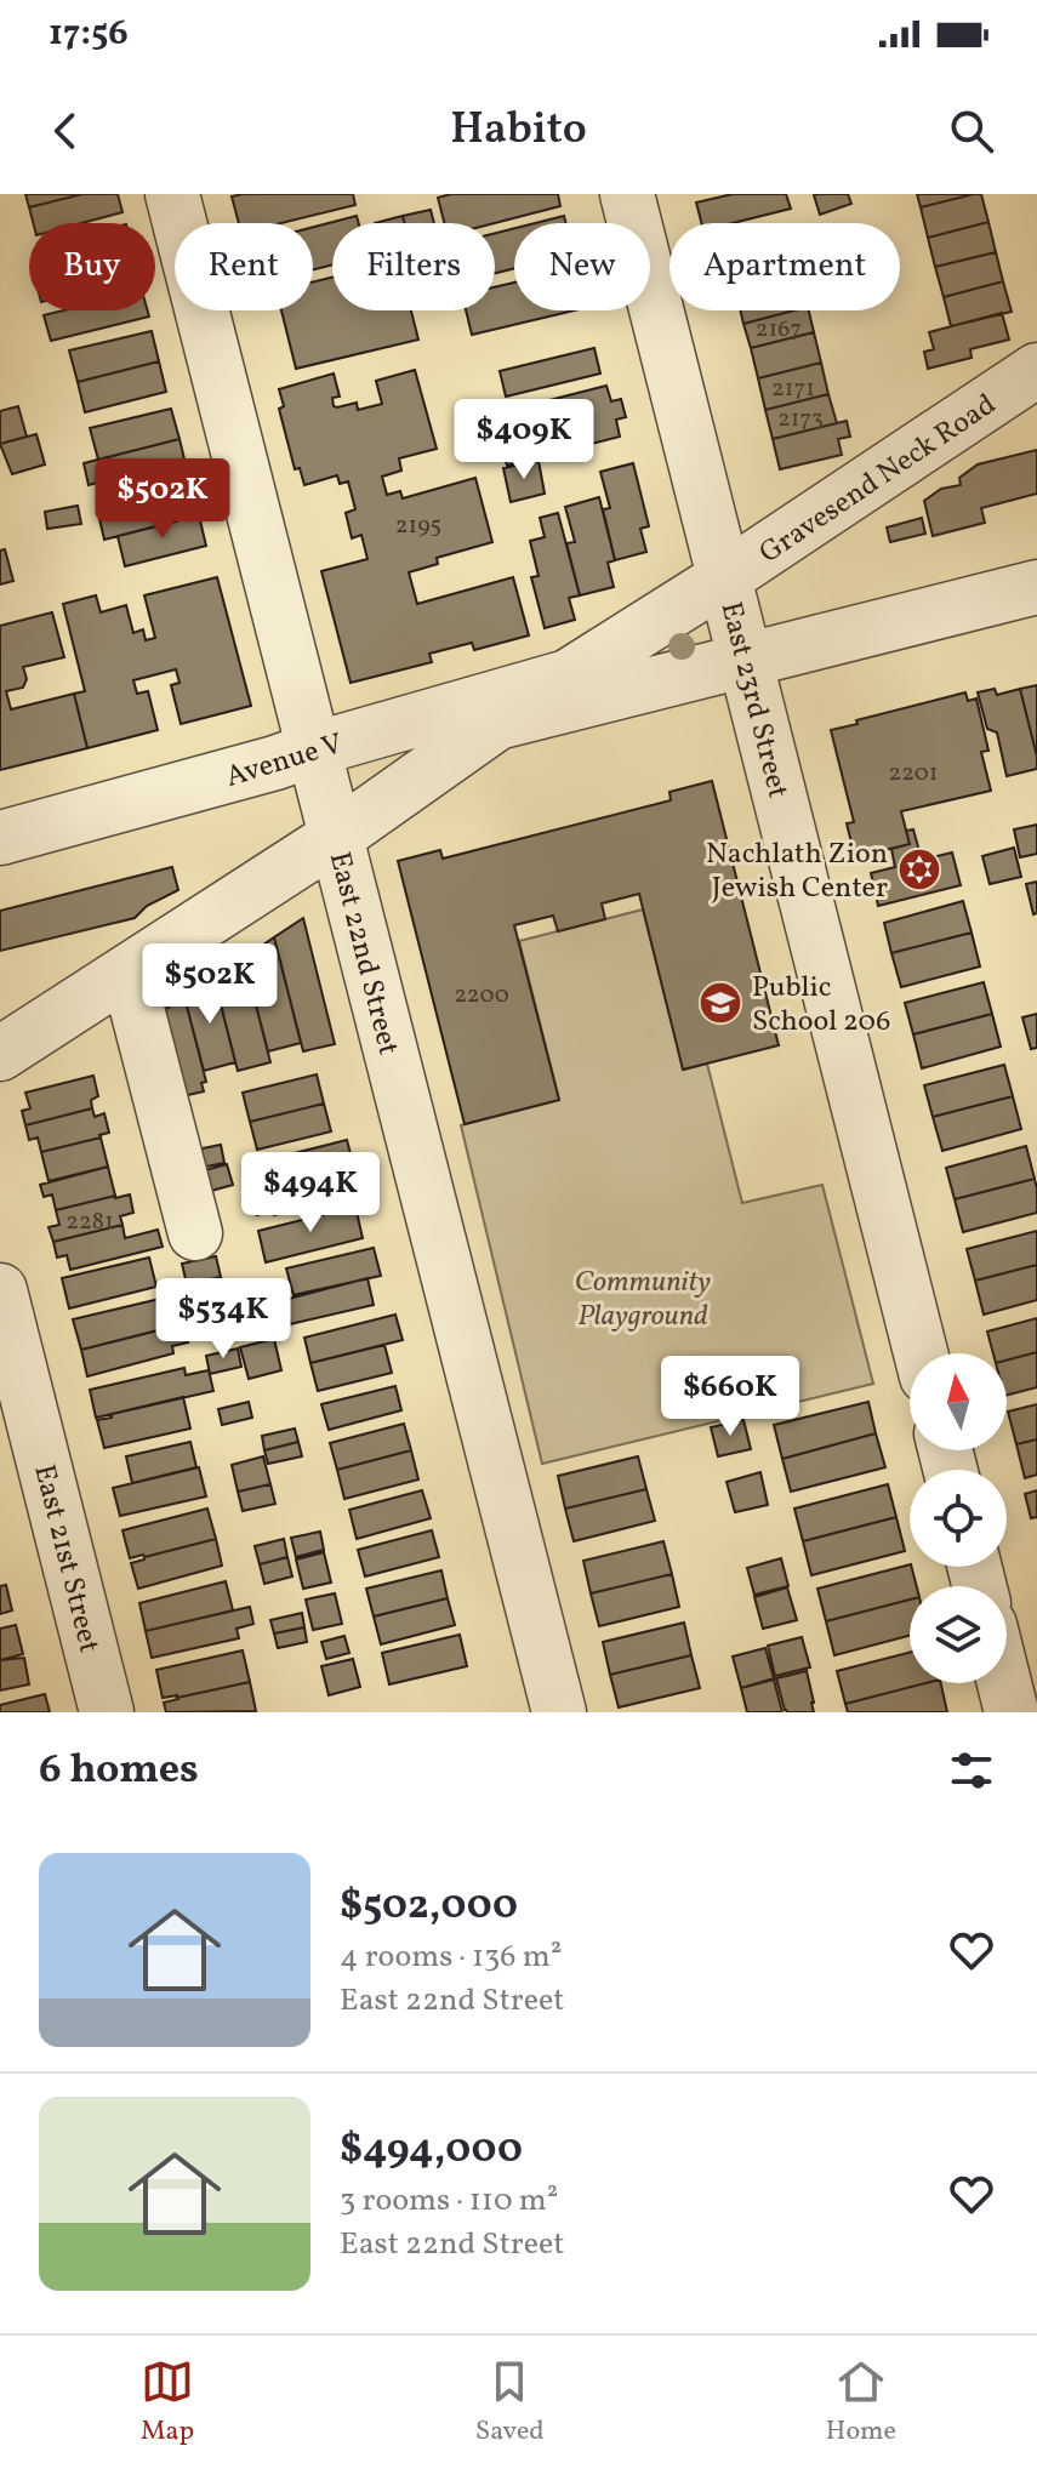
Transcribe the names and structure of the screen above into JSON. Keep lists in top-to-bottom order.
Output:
{
  "streets": {
    "street": [
      "Gravesend Neck Road",
      "East 23rd Street",
      "Avenue V",
      "East 22nd Street",
      "East 21st Street"
    ]
  },
  "crossings": [
    ["Gravesend Neck Road", "East 23rd Street"],
    ["Gravesend Neck Road", "Avenue V"],
    ["Avenue V", "East 22nd Street"]
  ],
  "parks": ["Community Playground"],
  "places": {
    "synagogue": ["Nachlath Zion Jewish Center"],
    "school or university": ["Public School 206"]
  },
  "house_numbers": [
    "2167",
    "2171",
    "2173",
    "2195",
    "2201",
    "2200",
    "2281"
  ],
  "north": "top",
  "page": {
    "status": "17:56",
    "header": "Habito",
    "chip": [
      "Buy",
      "Rent",
      "Filters",
      "New",
      "Apartment"
    ],
    "price": [
      "$409K",
      "$502K",
      "$502K",
      "$494K",
      "$534K",
      "$660K"
    ],
    "heading": "6 homes",
    "list": [
      {
        "name": "$502,000",
        "note": "4 rooms · 136 m² · East 22nd Street"
      },
      {
        "name": "$494,000",
        "note": "3 rooms · 110 m² · East 22nd Street"
      }
    ],
    "tabs": ["Map", "Saved", "Home"]
  }
}
